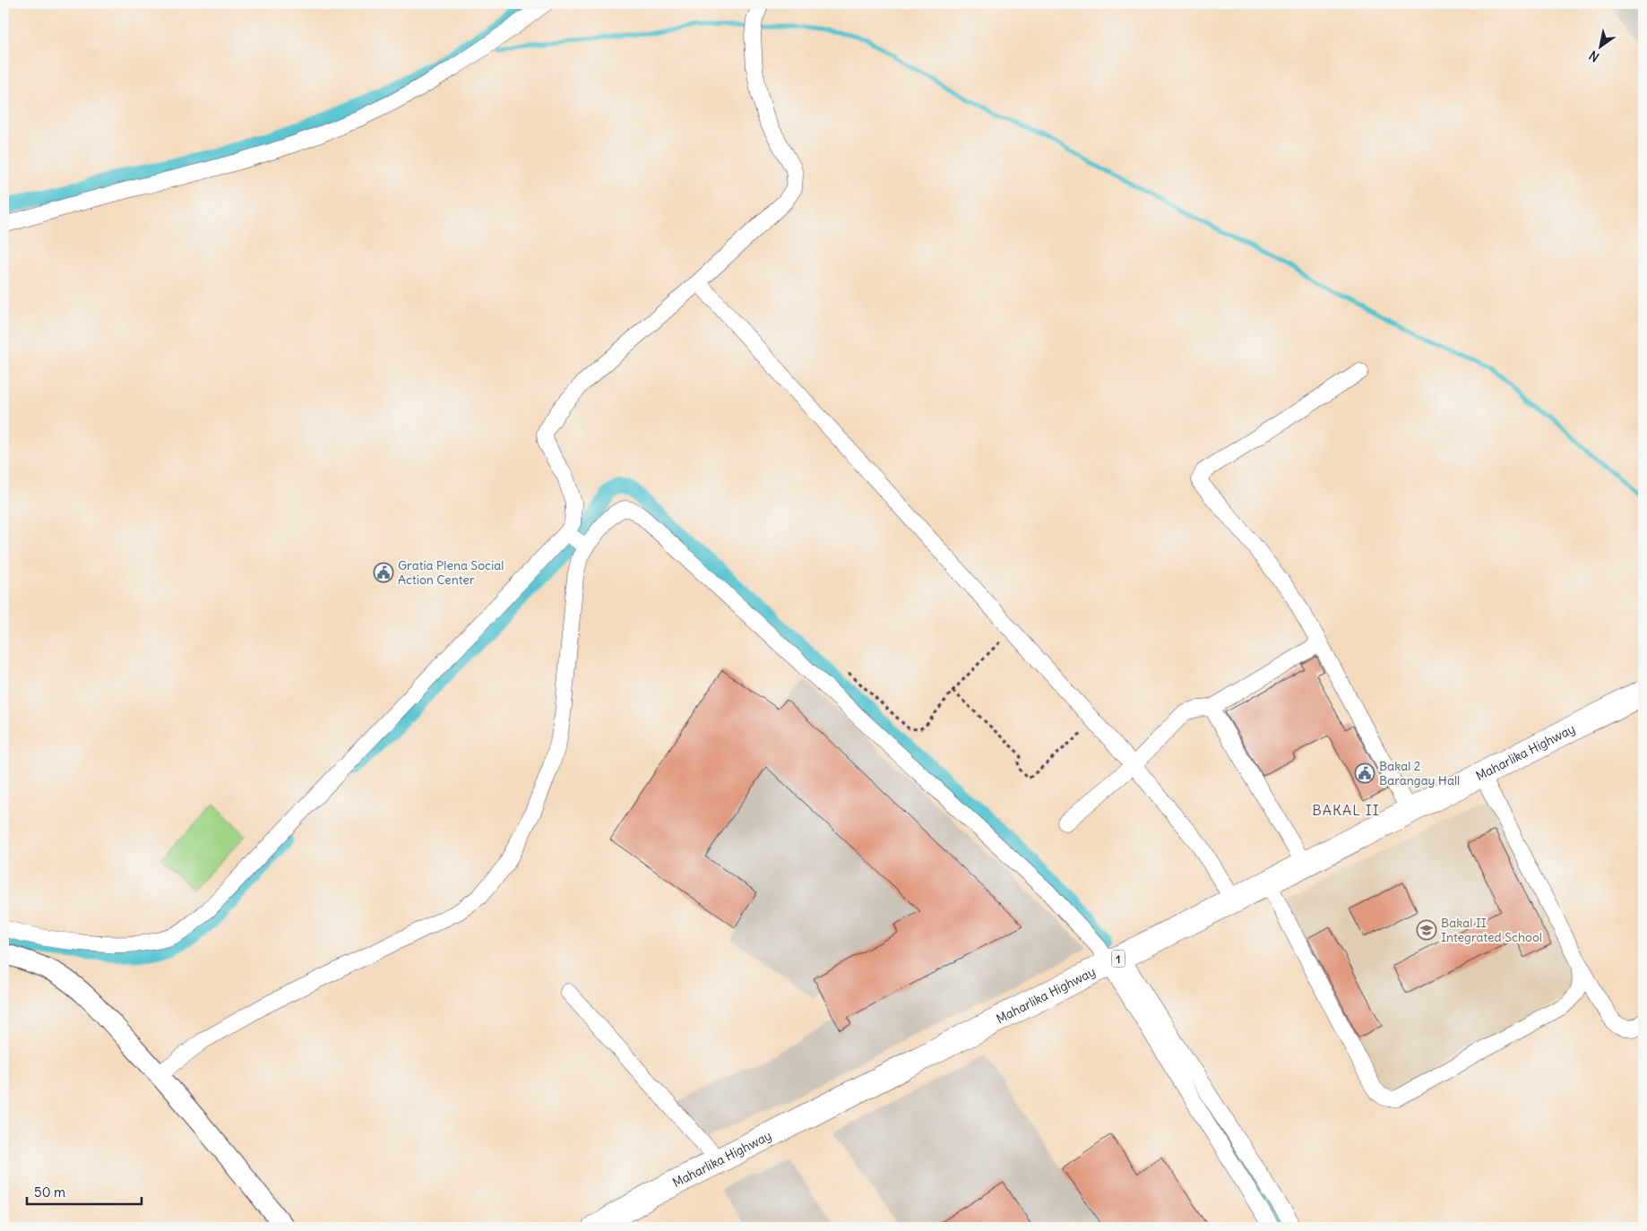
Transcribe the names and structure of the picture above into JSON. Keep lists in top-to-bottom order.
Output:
{
  "streets": {
    "highway": ["Maharlika Highway", "1"]
  },
  "districts": ["BAKAL II"],
  "places": {
    "public building": ["Gratia Plena Social Action Center", "Bakal 2 Barangay Hall"],
    "school or university": ["Bakal II Integrated School"]
  },
  "scale_bar": "50 m",
  "north": "bottom left"
}
